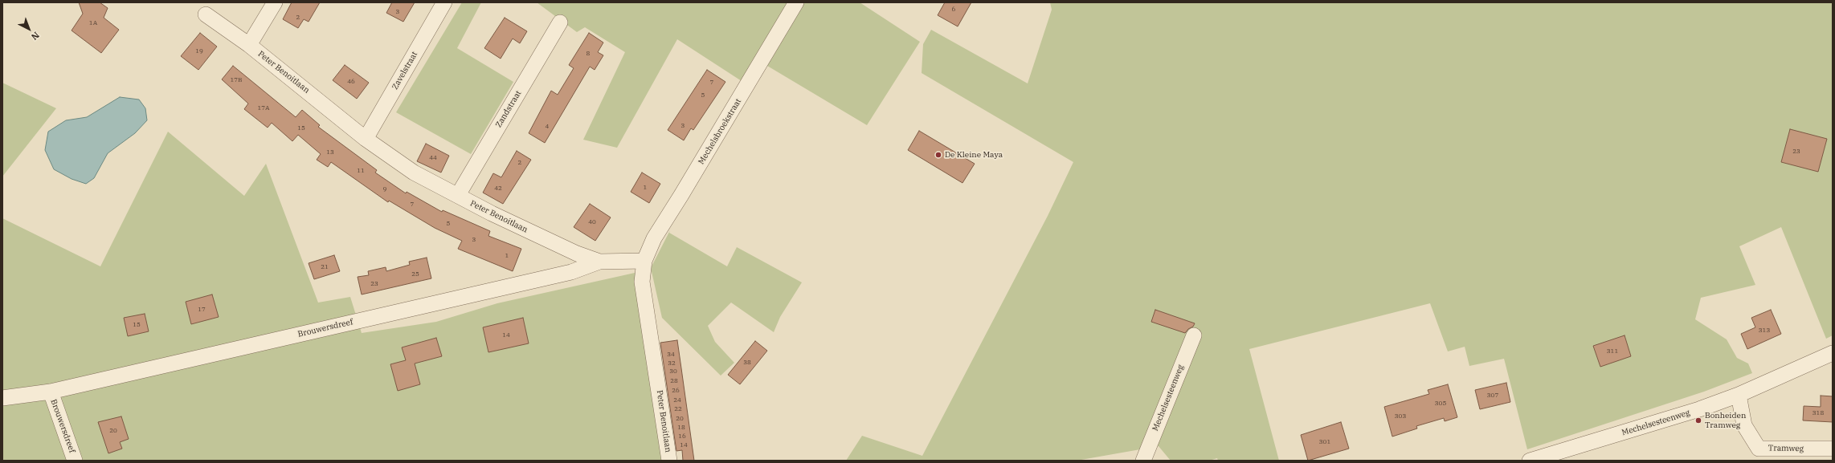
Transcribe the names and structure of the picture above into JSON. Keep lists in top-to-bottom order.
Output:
{
  "streets": {
    "street": [
      "Zavelstraat",
      "Peter Benoitlaan",
      "Zandstraat",
      "Mechelsbroekstraat",
      "Brouwersdreef",
      "Mechelsesteenweg",
      "Tramweg"
    ]
  },
  "crossings": [
    ["Zavelstraat", "Peter Benoitlaan"],
    ["Peter Benoitlaan", "Zandstraat"],
    ["Peter Benoitlaan", "Mechelsbroekstraat"],
    ["Peter Benoitlaan", "Brouwersdreef"],
    ["Mechelsesteenweg", "Tramweg"]
  ],
  "places": ["De Kleine Maya", "Bonheiden Tramweg"],
  "house_numbers": [
    "6",
    "3",
    "2",
    "1A",
    "19",
    "8",
    "17B",
    "46",
    "7",
    "5",
    "17A",
    "3",
    "4",
    "15",
    "23",
    "13",
    "44",
    "2",
    "11",
    "1",
    "42",
    "9",
    "7",
    "40",
    "5",
    "3",
    "1",
    "21",
    "25",
    "23",
    "17",
    "15",
    "313",
    "14",
    "311",
    "34",
    "38",
    "32",
    "30",
    "28",
    "26",
    "307",
    "24",
    "305",
    "22",
    "318",
    "303",
    "20",
    "18",
    "20",
    "16",
    "301",
    "14"
  ],
  "north": "bottom right"
}
